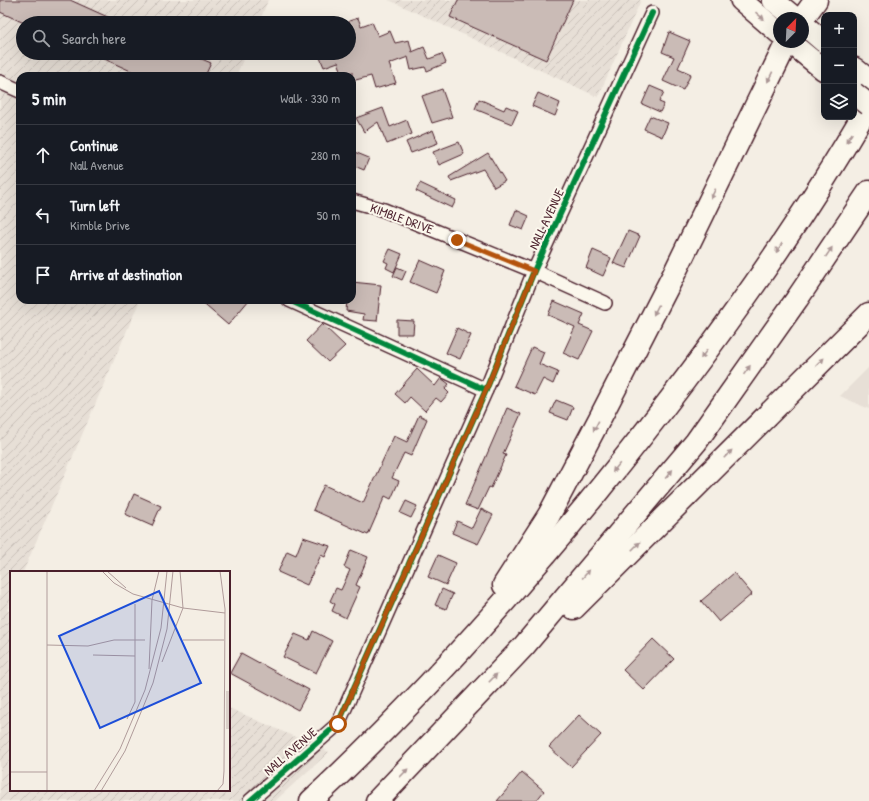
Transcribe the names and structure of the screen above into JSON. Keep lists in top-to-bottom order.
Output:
{
  "streets": {
    "street": ["KIMBLE DRIVE", "NALL AVENUE"]
  },
  "crossings": [
    ["KIMBLE DRIVE", "NALL AVENUE"]
  ],
  "north": "top right",
  "page": {
    "map_buttons": ["+", "−"],
    "search": "Search here",
    "heading": ["5 min", "Walk · 330 m"],
    "list": [
      ["Continue", "Nall Avenue", "280 m"],
      ["Turn left", "Kimble Drive", "50 m"],
      "Arrive at destination"
    ]
  }
}
